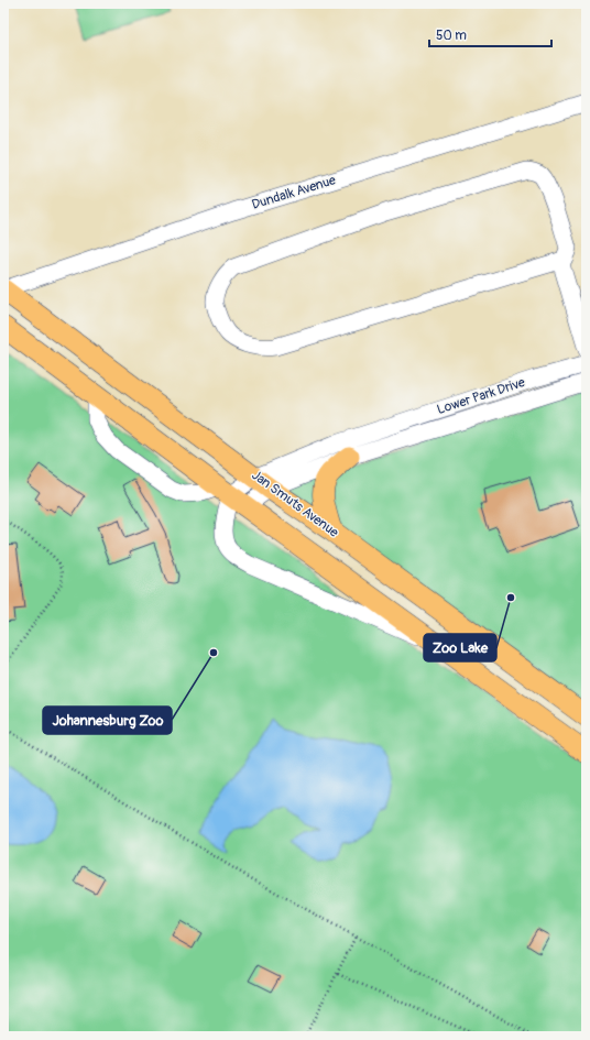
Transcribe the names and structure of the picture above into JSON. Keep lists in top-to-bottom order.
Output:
{
  "streets": {
    "main road": ["Jan Smuts Avenue"],
    "street": ["Dundalk Avenue", "Lower Park Drive"]
  },
  "crossings": [
    ["Dundalk Avenue", "Jan Smuts Avenue"],
    ["Lower Park Drive", "Jan Smuts Avenue"]
  ],
  "places": ["Zoo Lake", "Johannesburg Zoo"],
  "scale_bar": "50 m"
}
